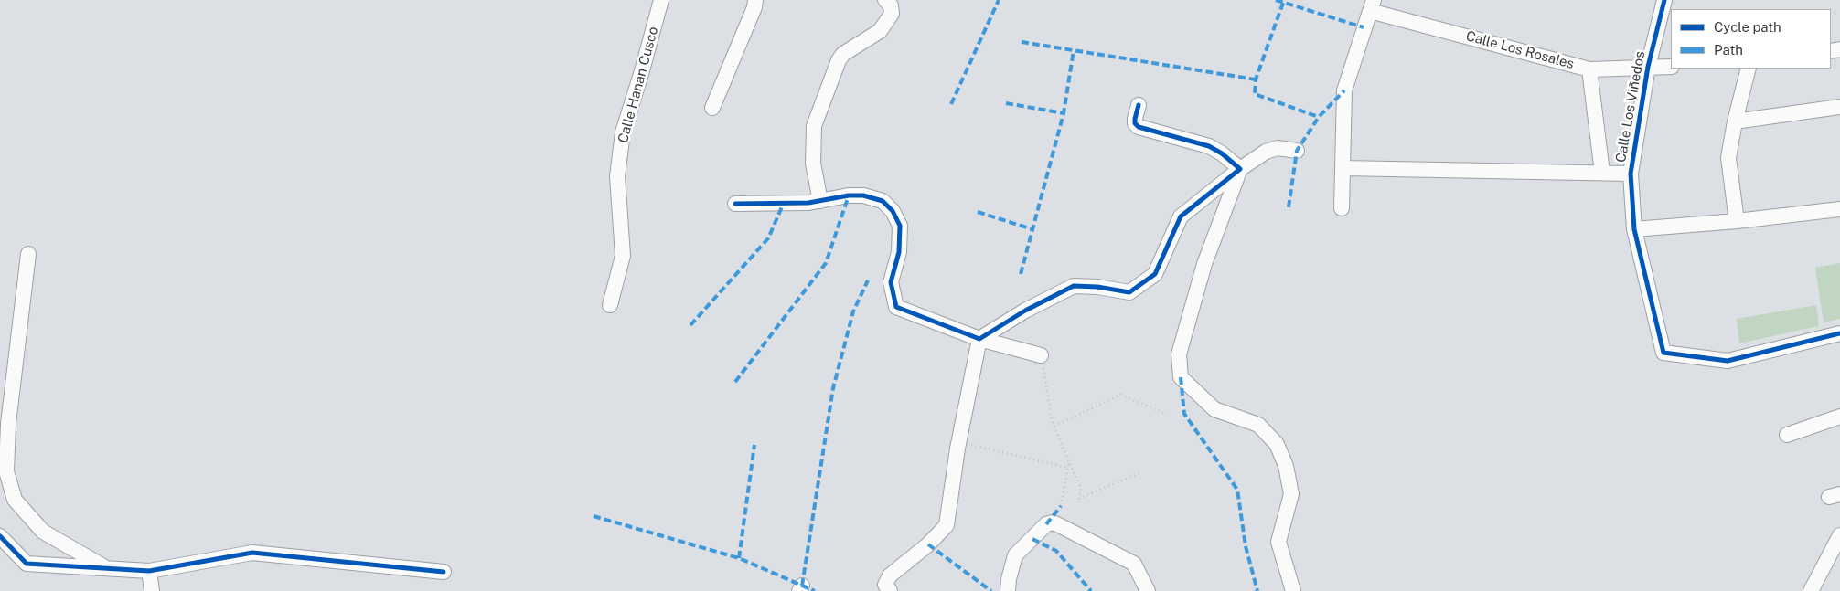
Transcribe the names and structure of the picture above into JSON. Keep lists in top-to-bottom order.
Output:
{
  "streets": {
    "street": ["Calle Los Rosales", "Calle Hanan Cusco", "Calle Los Viñedos"]
  },
  "crossings": [
    ["Calle Los Rosales", "Calle Los Viñedos"]
  ],
  "legend": ["Cycle path", "Path"]
}
